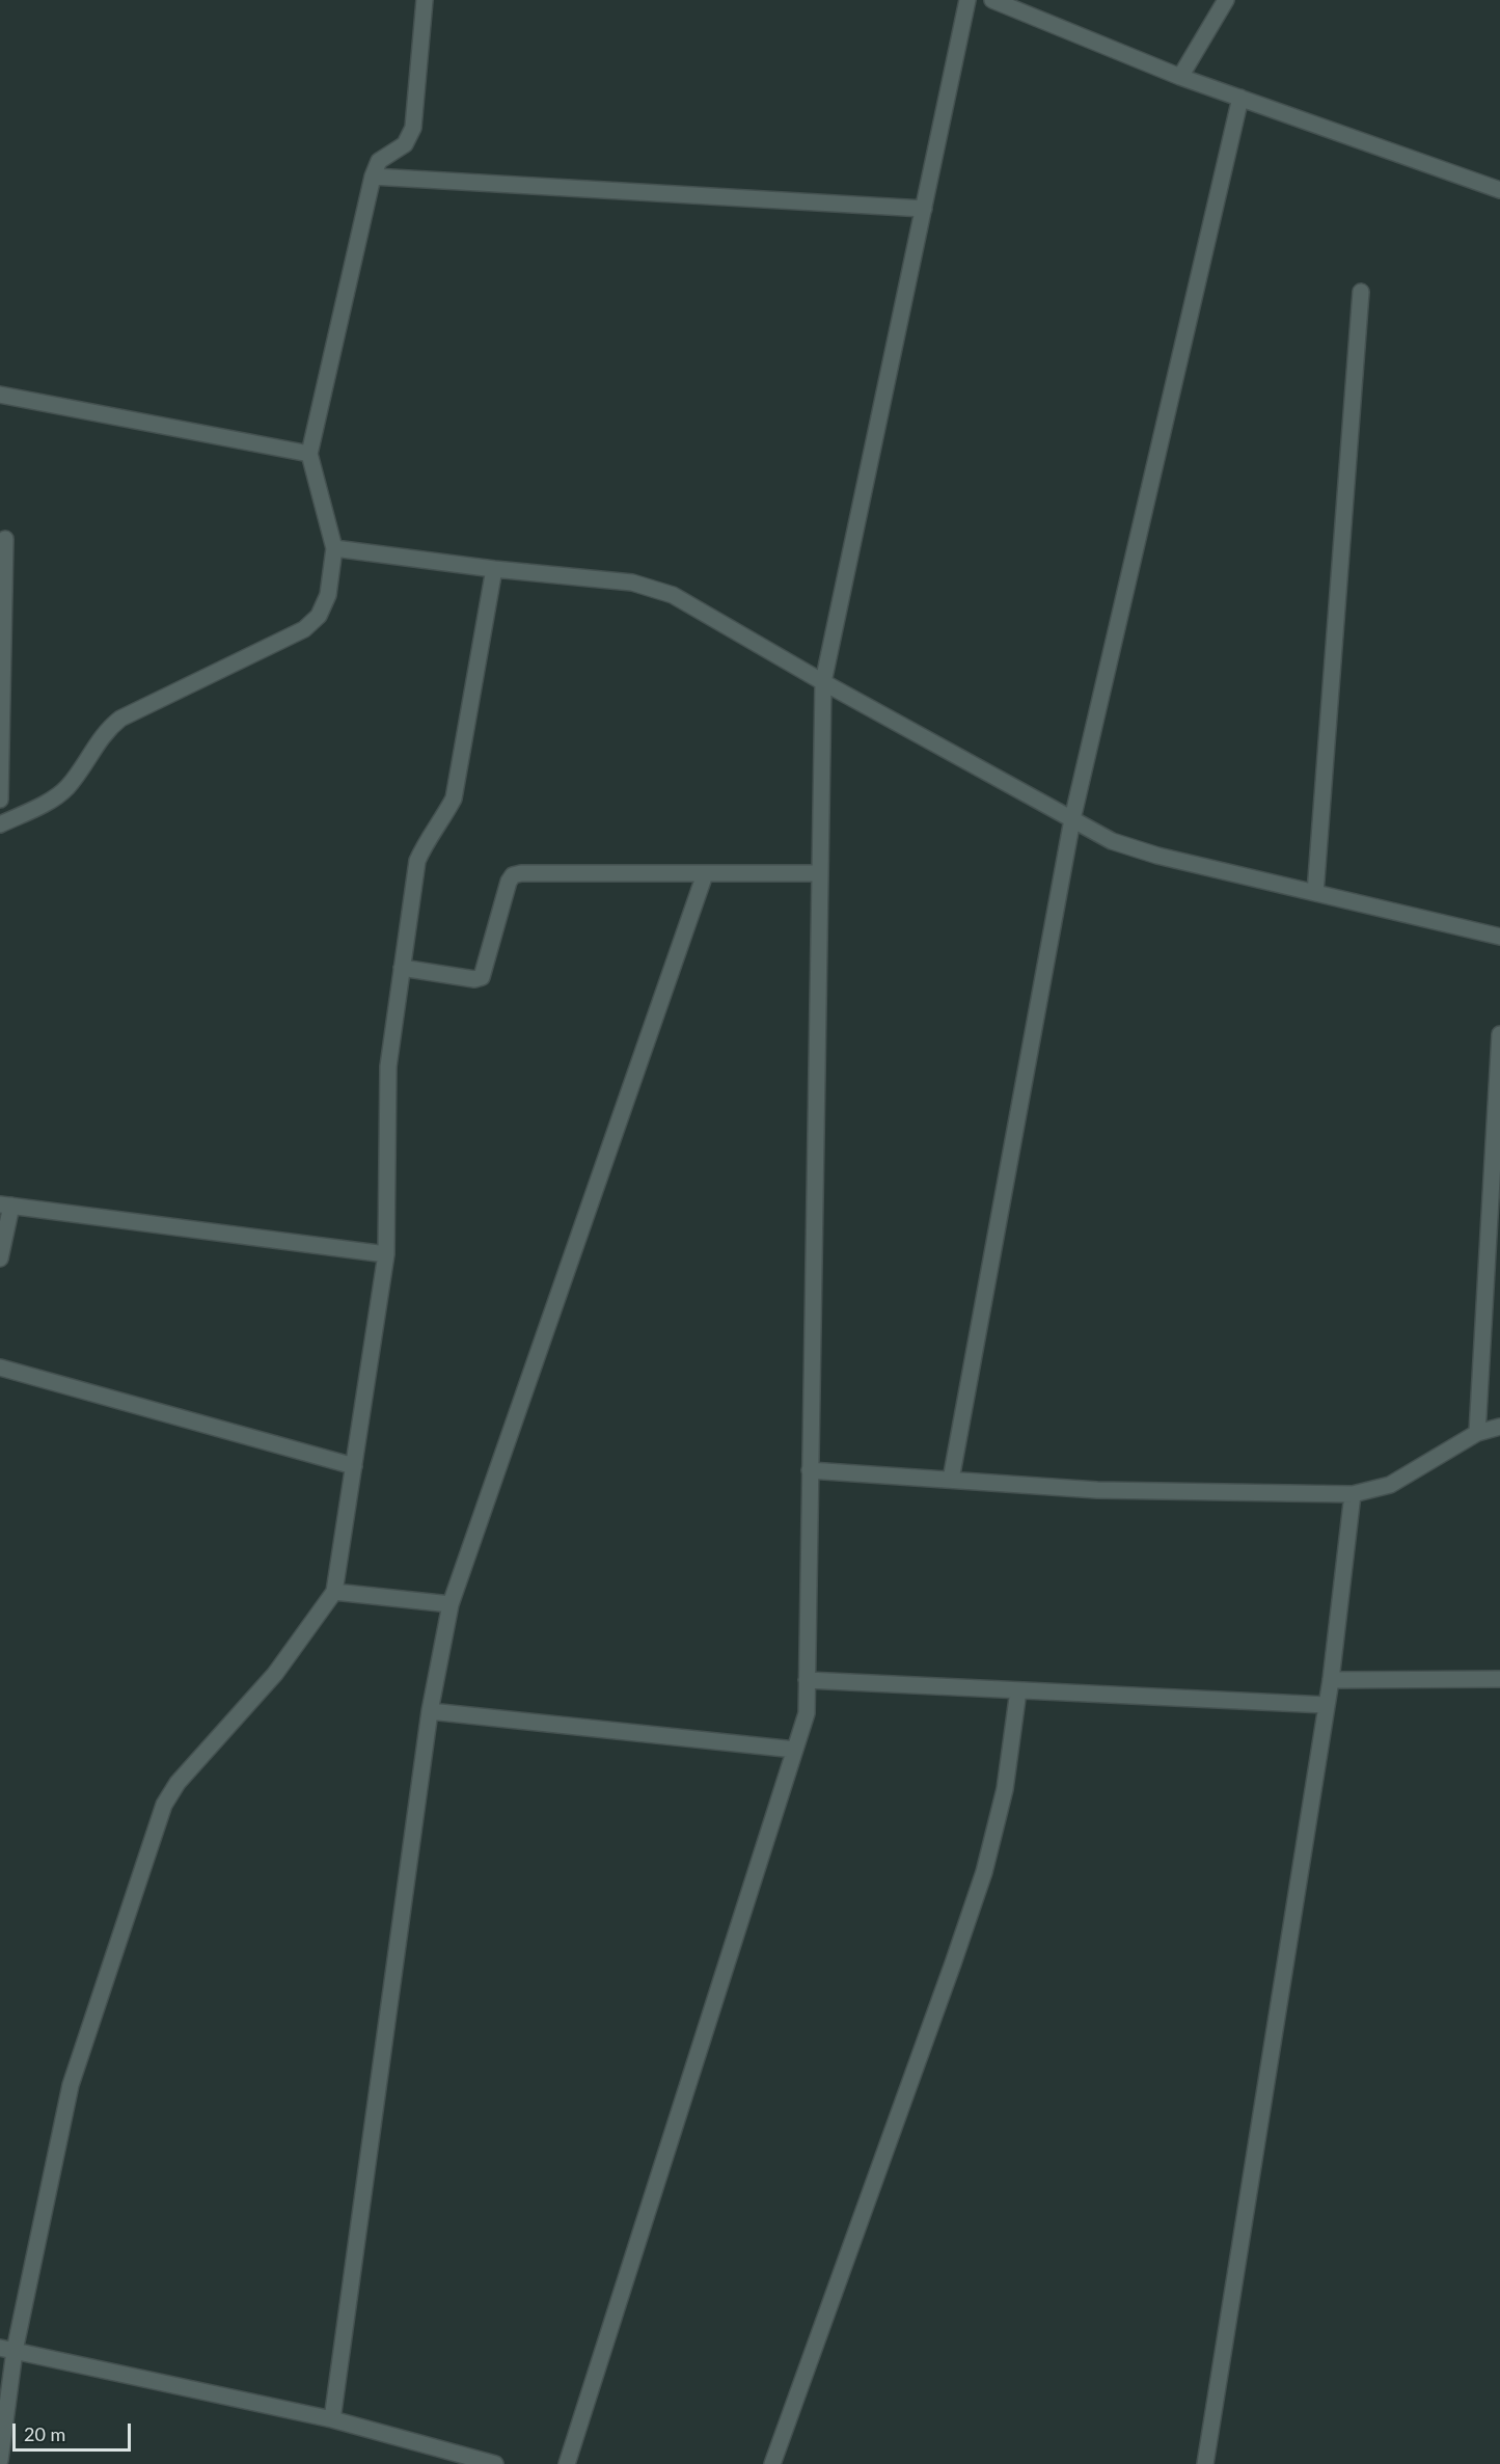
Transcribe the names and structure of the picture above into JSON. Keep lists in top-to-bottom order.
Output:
{
  "scale_bar": "20 m"
}
